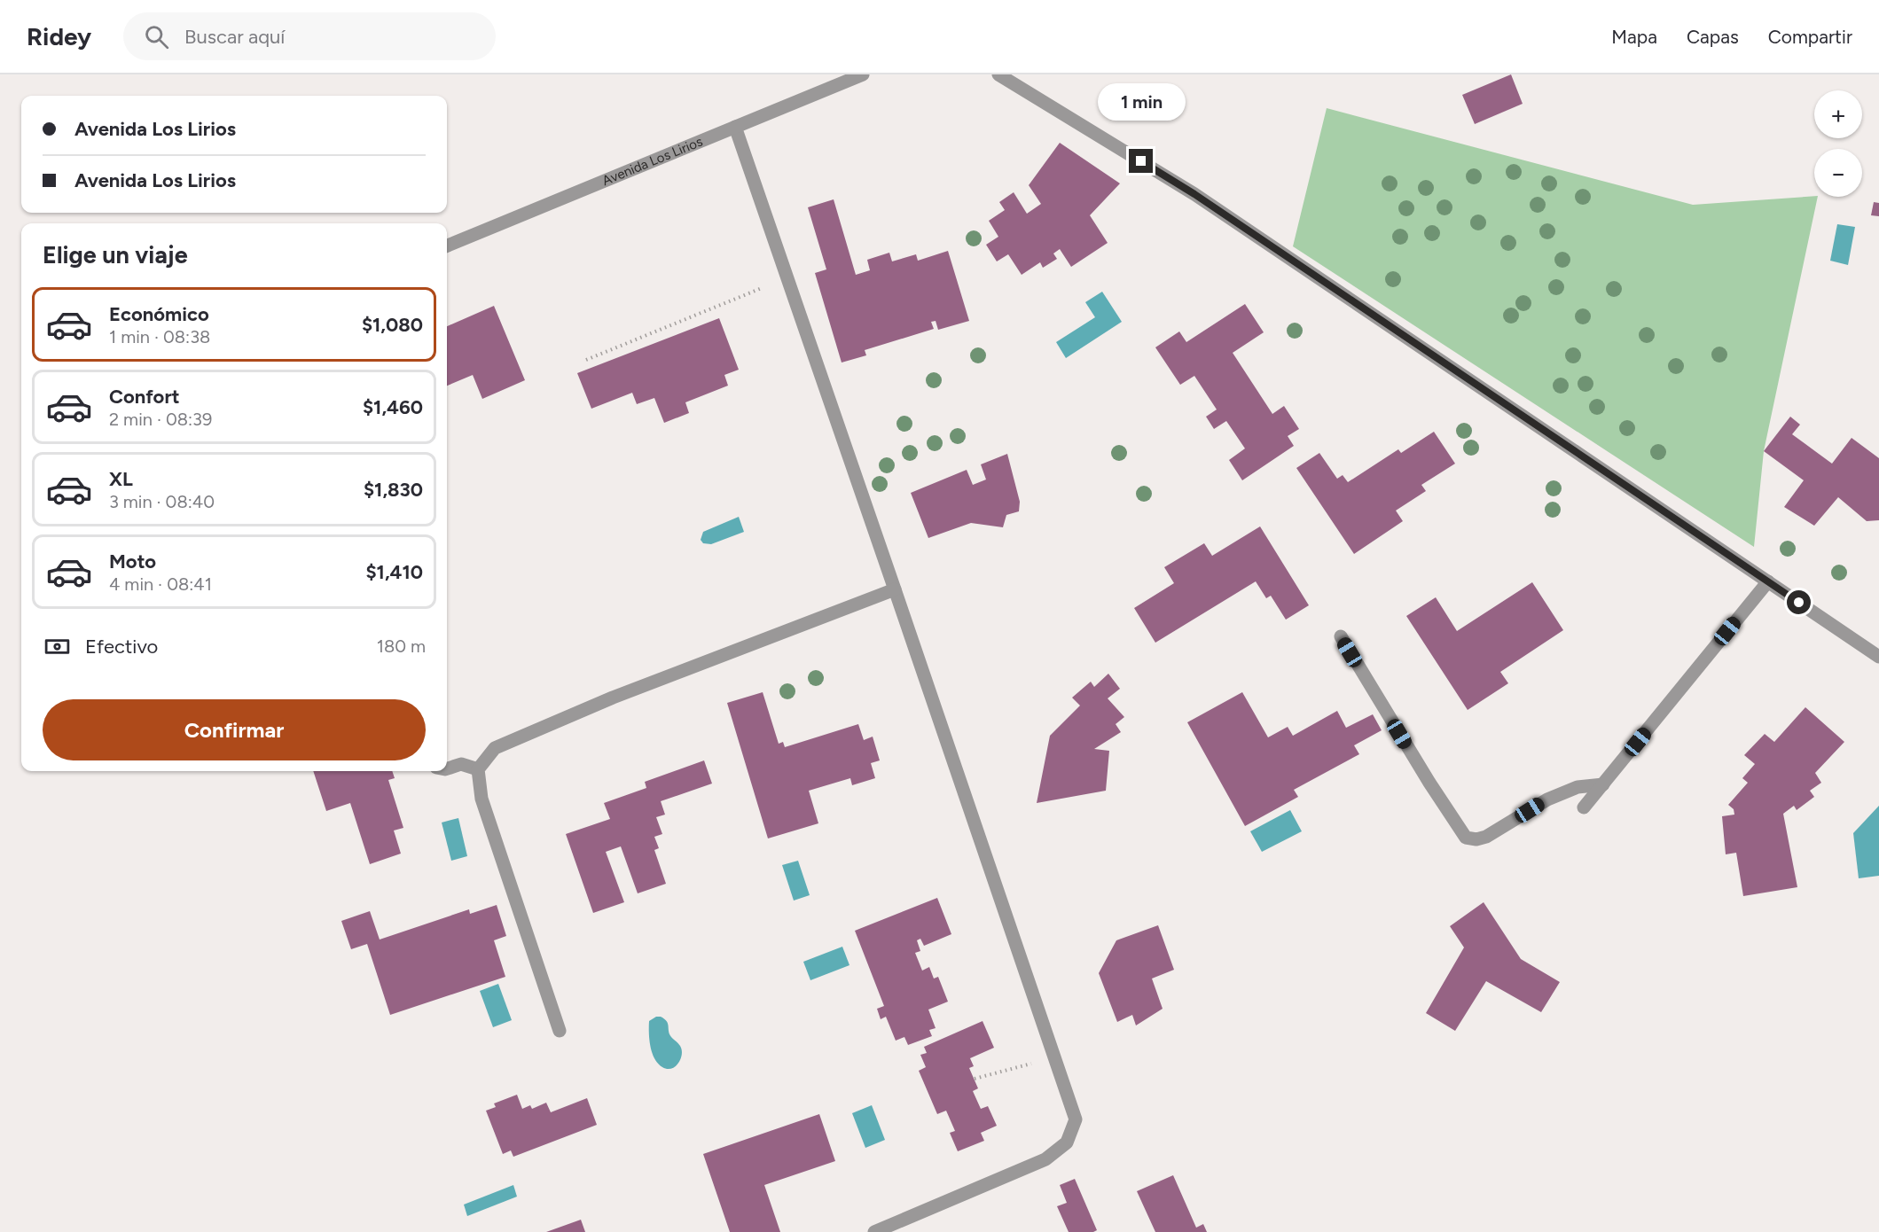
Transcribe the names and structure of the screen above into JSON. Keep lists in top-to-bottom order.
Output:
{
  "streets": {
    "street": ["Avenida Los Lirios"]
  },
  "page": {
    "header": "Ridey",
    "search": "Buscar aquí",
    "nav": ["Mapa", "Capas", "Compartir"],
    "bubble": "1 min",
    "map_buttons": ["+", "−"],
    "banner": ["Avenida Los Lirios", "Avenida Los Lirios"],
    "heading": "Elige un viaje",
    "list": [
      {
        "name": "Económico",
        "note": "1 min · 08:38",
        "value": "$1,080"
      },
      {
        "name": "Confort",
        "note": "2 min · 08:39",
        "value": "$1,460"
      },
      {
        "name": "XL",
        "note": "3 min · 08:40",
        "value": "$1,830"
      },
      {
        "name": "Moto",
        "note": "4 min · 08:41",
        "value": "$1,410"
      }
    ],
    "pay": ["Efectivo", "180 m"],
    "buttons": "Confirmar"
  }
}
